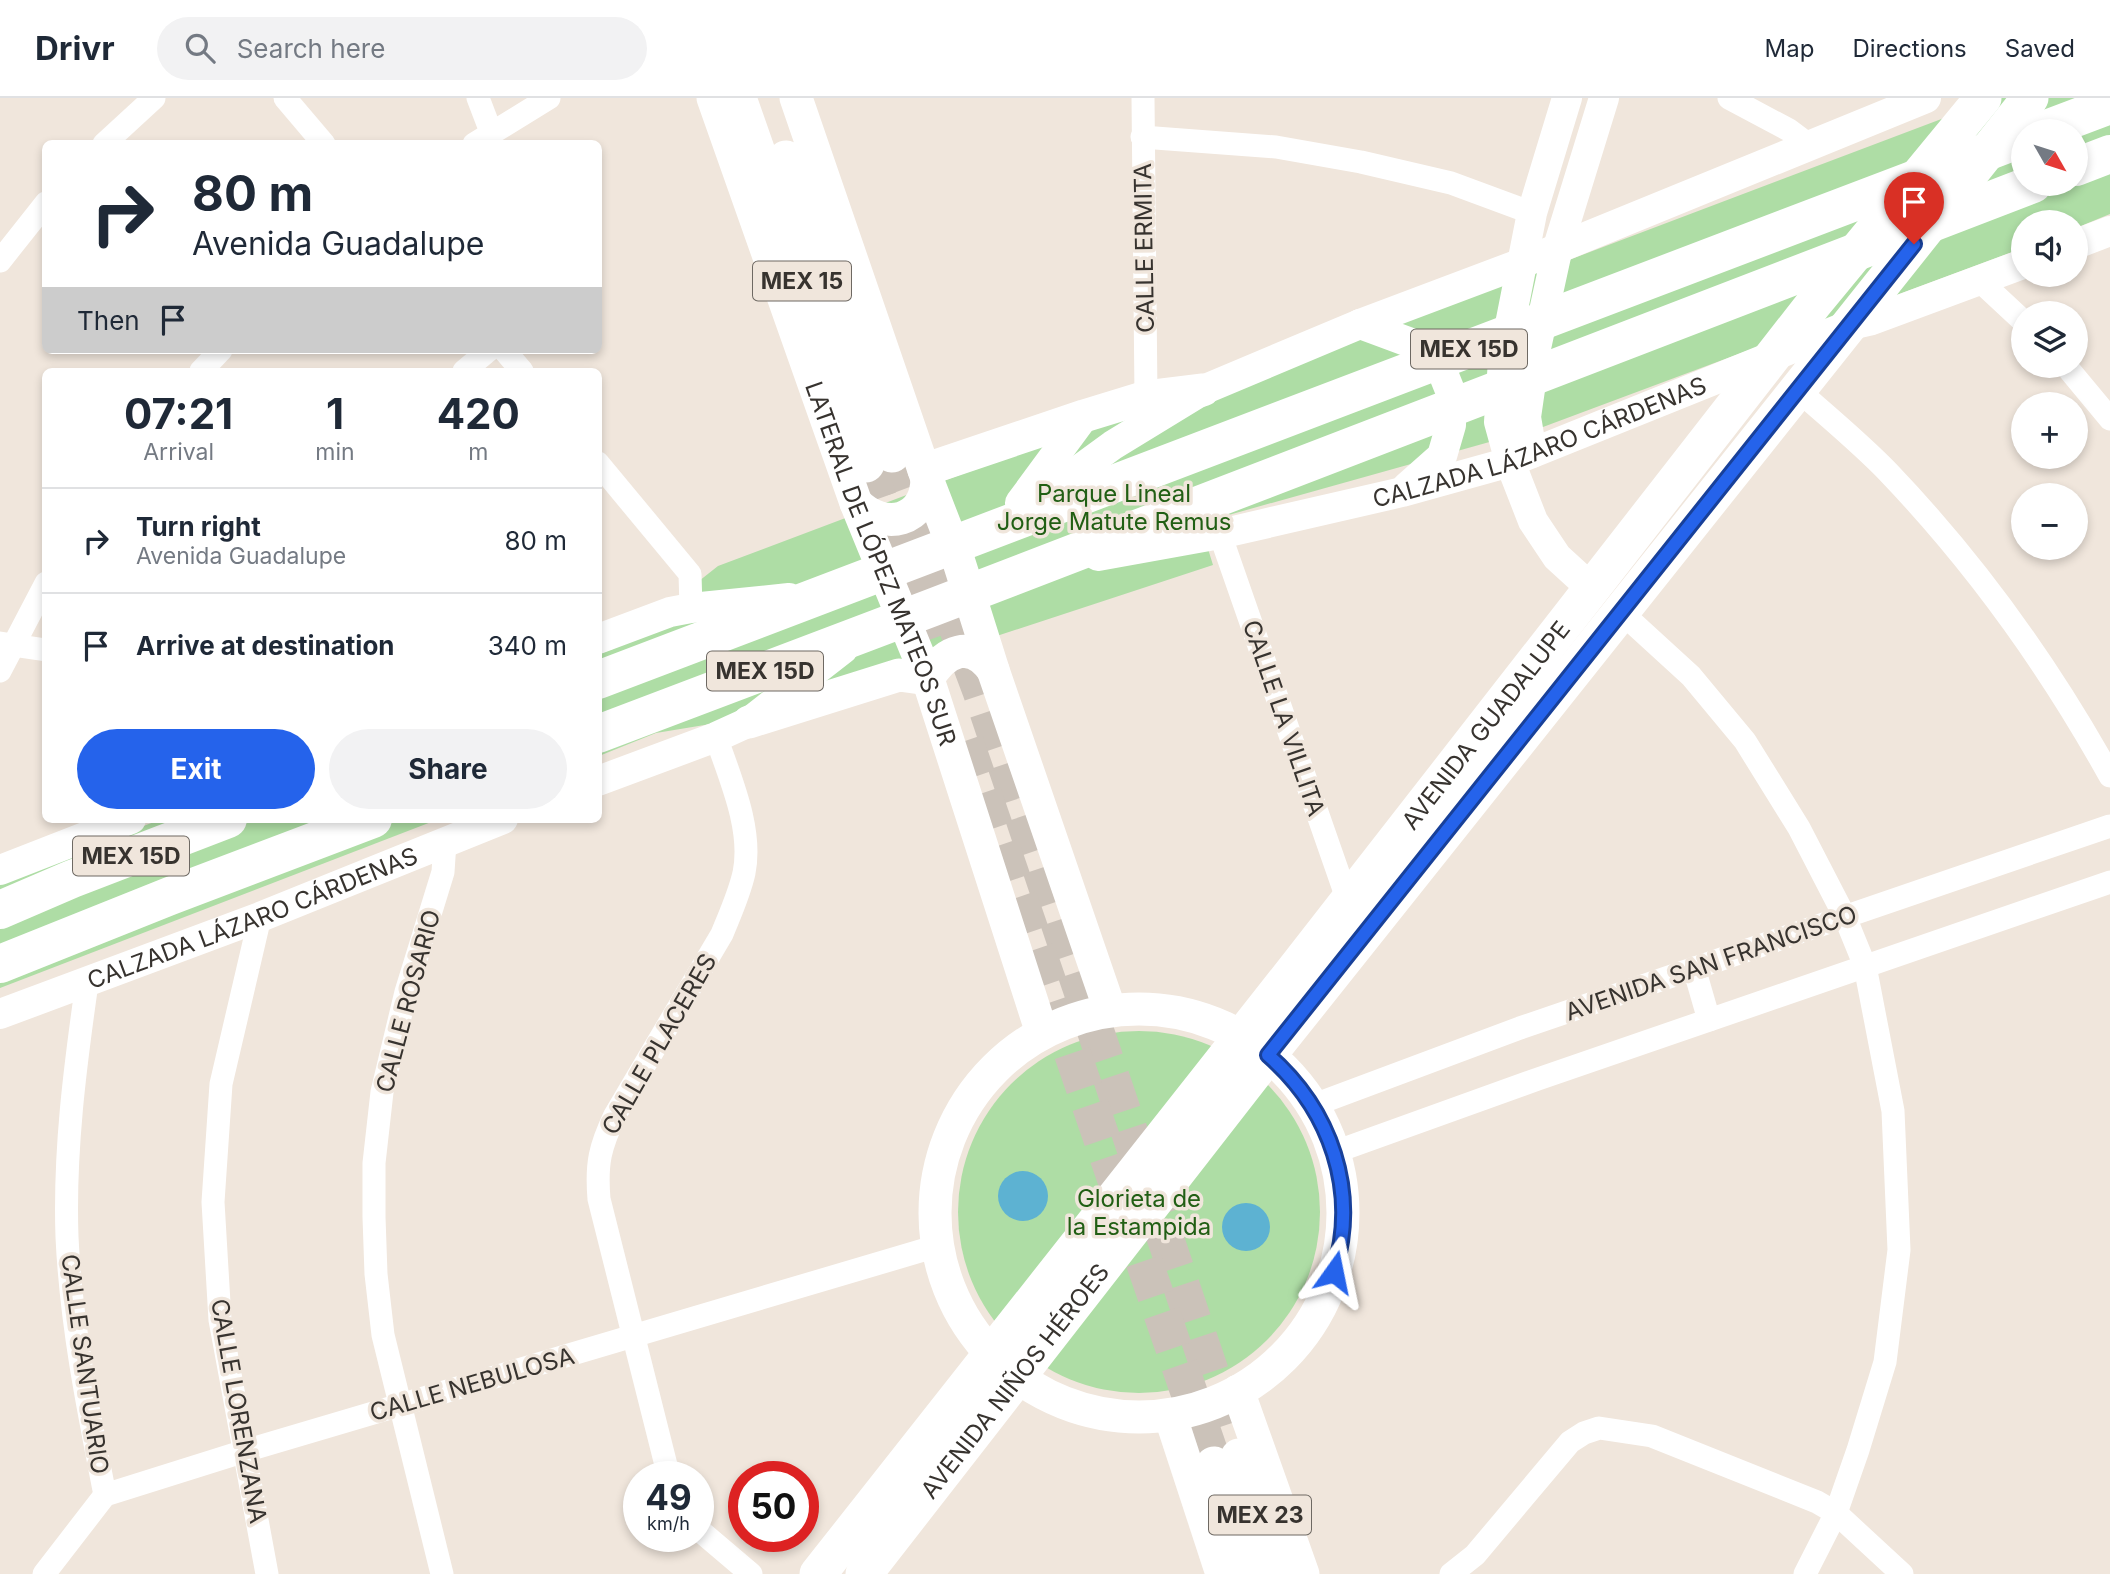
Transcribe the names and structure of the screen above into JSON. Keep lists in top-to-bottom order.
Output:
{
  "streets": {
    "highway": ["MEX 15D", "CALZADA LÁZARO CÁRDENAS"],
    "main road": [
      "MEX 15",
      "LATERAL DE LÓPEZ MATEOS SUR",
      "AVENIDA GUADALUPE",
      "AVENIDA NIÑOS HÉROES",
      "MEX 23"
    ],
    "street": [
      "CALLE ERMITA",
      "CALLE LA VILLITA",
      "AVENIDA SAN FRANCISCO",
      "CALLE ROSARIO",
      "CALLE PLACERES",
      "CALLE SANTUARIO",
      "CALLE NEBULOSA",
      "CALLE LORENZANA"
    ]
  },
  "crossings": [
    ["CALZADA LÁZARO CÁRDENAS", "LATERAL DE LÓPEZ MATEOS SUR"],
    ["CALZADA LÁZARO CÁRDENAS", "CALLE LA VILLITA"],
    ["CALZADA LÁZARO CÁRDENAS", "AVENIDA GUADALUPE"],
    ["CALZADA LÁZARO CÁRDENAS", "CALLE ROSARIO"],
    ["CALZADA LÁZARO CÁRDENAS", "CALLE PLACERES"],
    ["CALZADA LÁZARO CÁRDENAS", "CALLE SANTUARIO"],
    ["CALZADA LÁZARO CÁRDENAS", "CALLE LORENZANA"],
    ["CALLE LA VILLITA", "AVENIDA GUADALUPE"],
    ["AVENIDA GUADALUPE", "AVENIDA NIÑOS HÉROES"],
    ["CALLE ROSARIO", "CALLE NEBULOSA"],
    ["CALLE PLACERES", "CALLE NEBULOSA"],
    ["CALLE SANTUARIO", "CALLE NEBULOSA"],
    ["CALLE NEBULOSA", "CALLE LORENZANA"]
  ],
  "parks": ["Parque Lineal Jorge Matute Remus", "Glorieta de la Estampida"],
  "north": "bottom right",
  "page": {
    "header": "Drivr",
    "search": "Search here",
    "nav": ["Map", "Directions", "Saved"],
    "map_buttons": ["+", "−"],
    "turn": ["80 m", "Avenida Guadalupe"],
    "then": "Then",
    "eta": [
      "07:21",
      "Arrival",
      "1",
      "min",
      "420",
      "m"
    ],
    "list": [
      {
        "name": "Turn right",
        "note": "Avenida Guadalupe",
        "value": "80 m"
      },
      {
        "name": "Arrive at destination",
        "value": "340 m"
      }
    ],
    "buttons": ["Exit", "Share"],
    "speed": "49 km/h",
    "limit": "50"
  }
}
